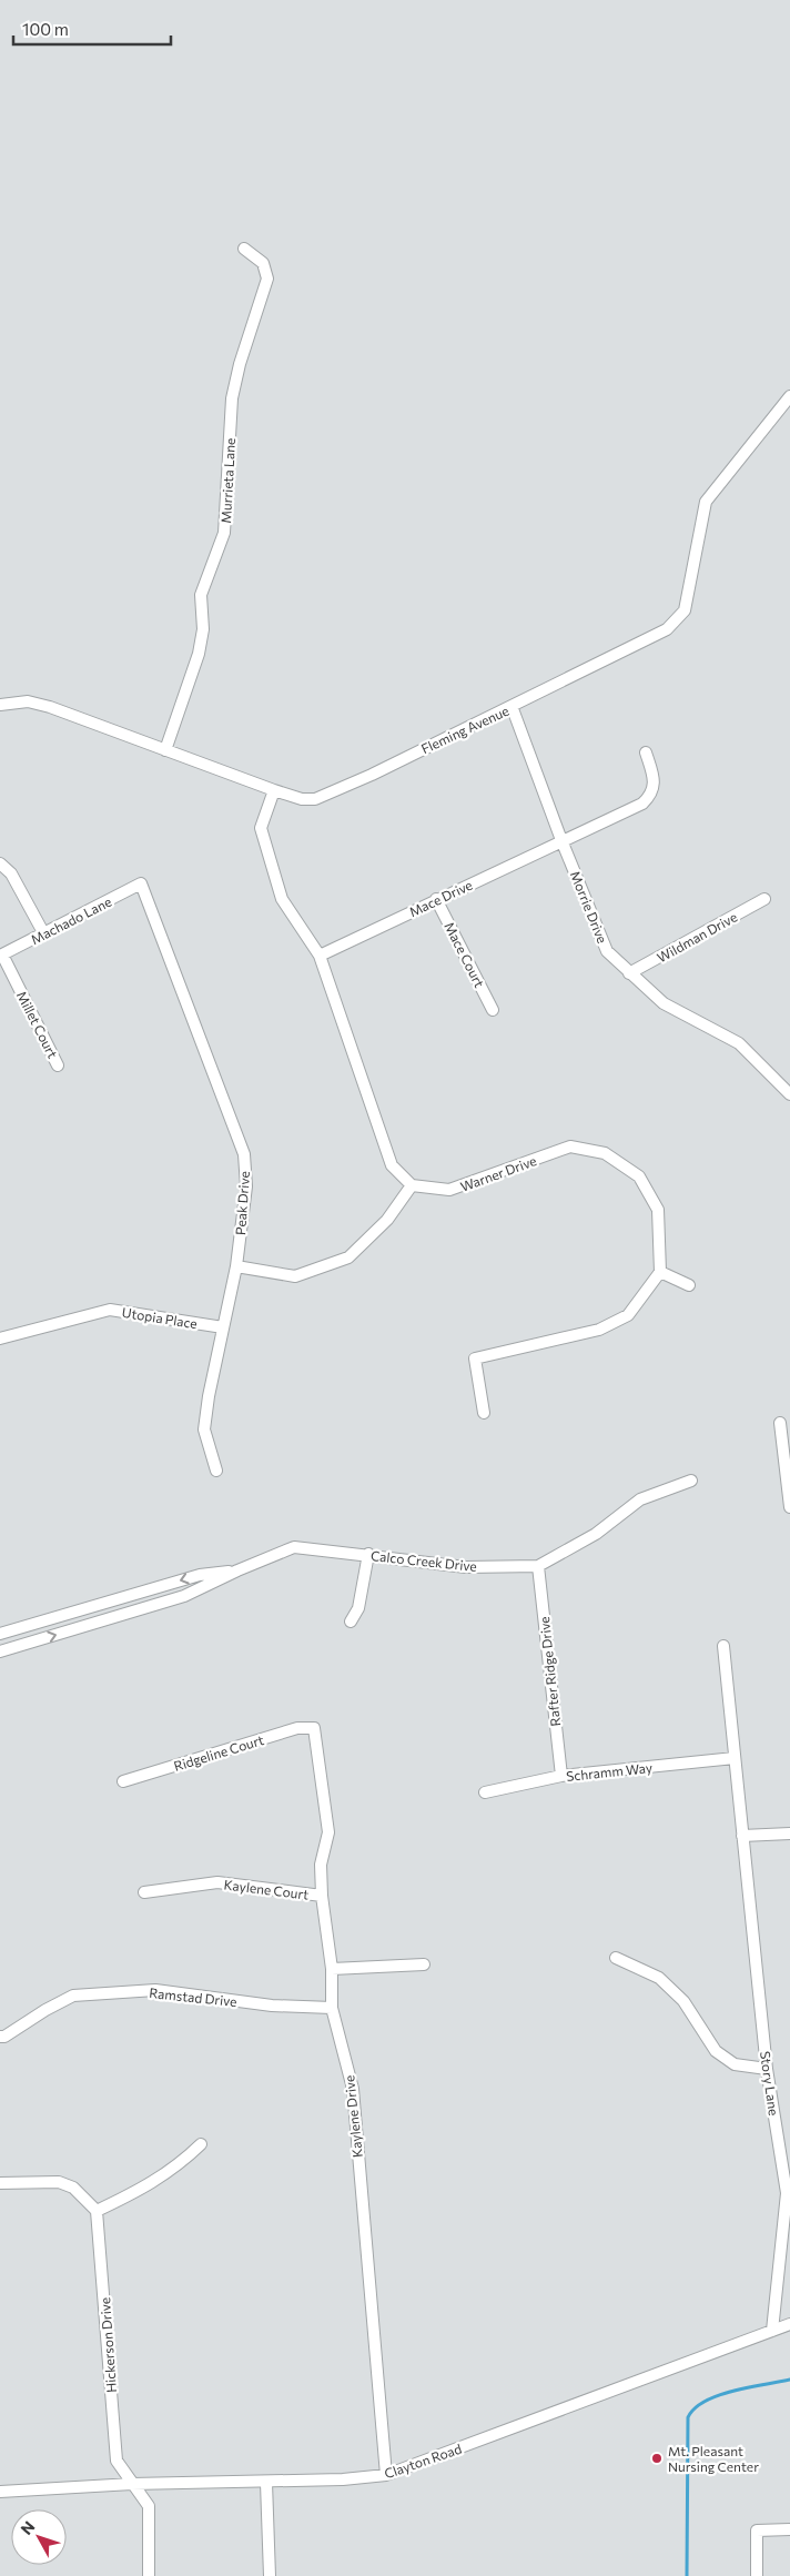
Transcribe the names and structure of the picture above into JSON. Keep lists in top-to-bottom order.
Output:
{
  "streets": {
    "street": [
      "Murrieta Lane",
      "Fleming Avenue",
      "Mace Drive",
      "Morrie Drive",
      "Machado Lane",
      "Wildman Drive",
      "Mace Court",
      "Millet Court",
      "Warner Drive",
      "Peak Drive",
      "Utopia Place",
      "Calco Creek Drive",
      "Rafter Ridge Drive",
      "Ridgeline Court",
      "Schramm Way",
      "Kaylene Court",
      "Ramstad Drive",
      "Story Lane",
      "Kaylene Drive",
      "Hickerson Drive",
      "Clayton Road"
    ]
  },
  "crossings": [
    ["Murrieta Lane", "Fleming Avenue"],
    ["Fleming Avenue", "Morrie Drive"],
    ["Mace Drive", "Morrie Drive"],
    ["Mace Drive", "Mace Court"],
    ["Morrie Drive", "Wildman Drive"],
    ["Machado Lane", "Millet Court"],
    ["Machado Lane", "Peak Drive"],
    ["Peak Drive", "Utopia Place"],
    ["Calco Creek Drive", "Rafter Ridge Drive"],
    ["Rafter Ridge Drive", "Schramm Way"],
    ["Ridgeline Court", "Kaylene Drive"],
    ["Schramm Way", "Story Lane"],
    ["Kaylene Court", "Kaylene Drive"],
    ["Ramstad Drive", "Kaylene Drive"],
    ["Story Lane", "Clayton Road"],
    ["Kaylene Drive", "Clayton Road"],
    ["Hickerson Drive", "Clayton Road"]
  ],
  "places": ["Mt. Pleasant Nursing Center"],
  "scale_bar": "100 m",
  "north": "top left"
}
